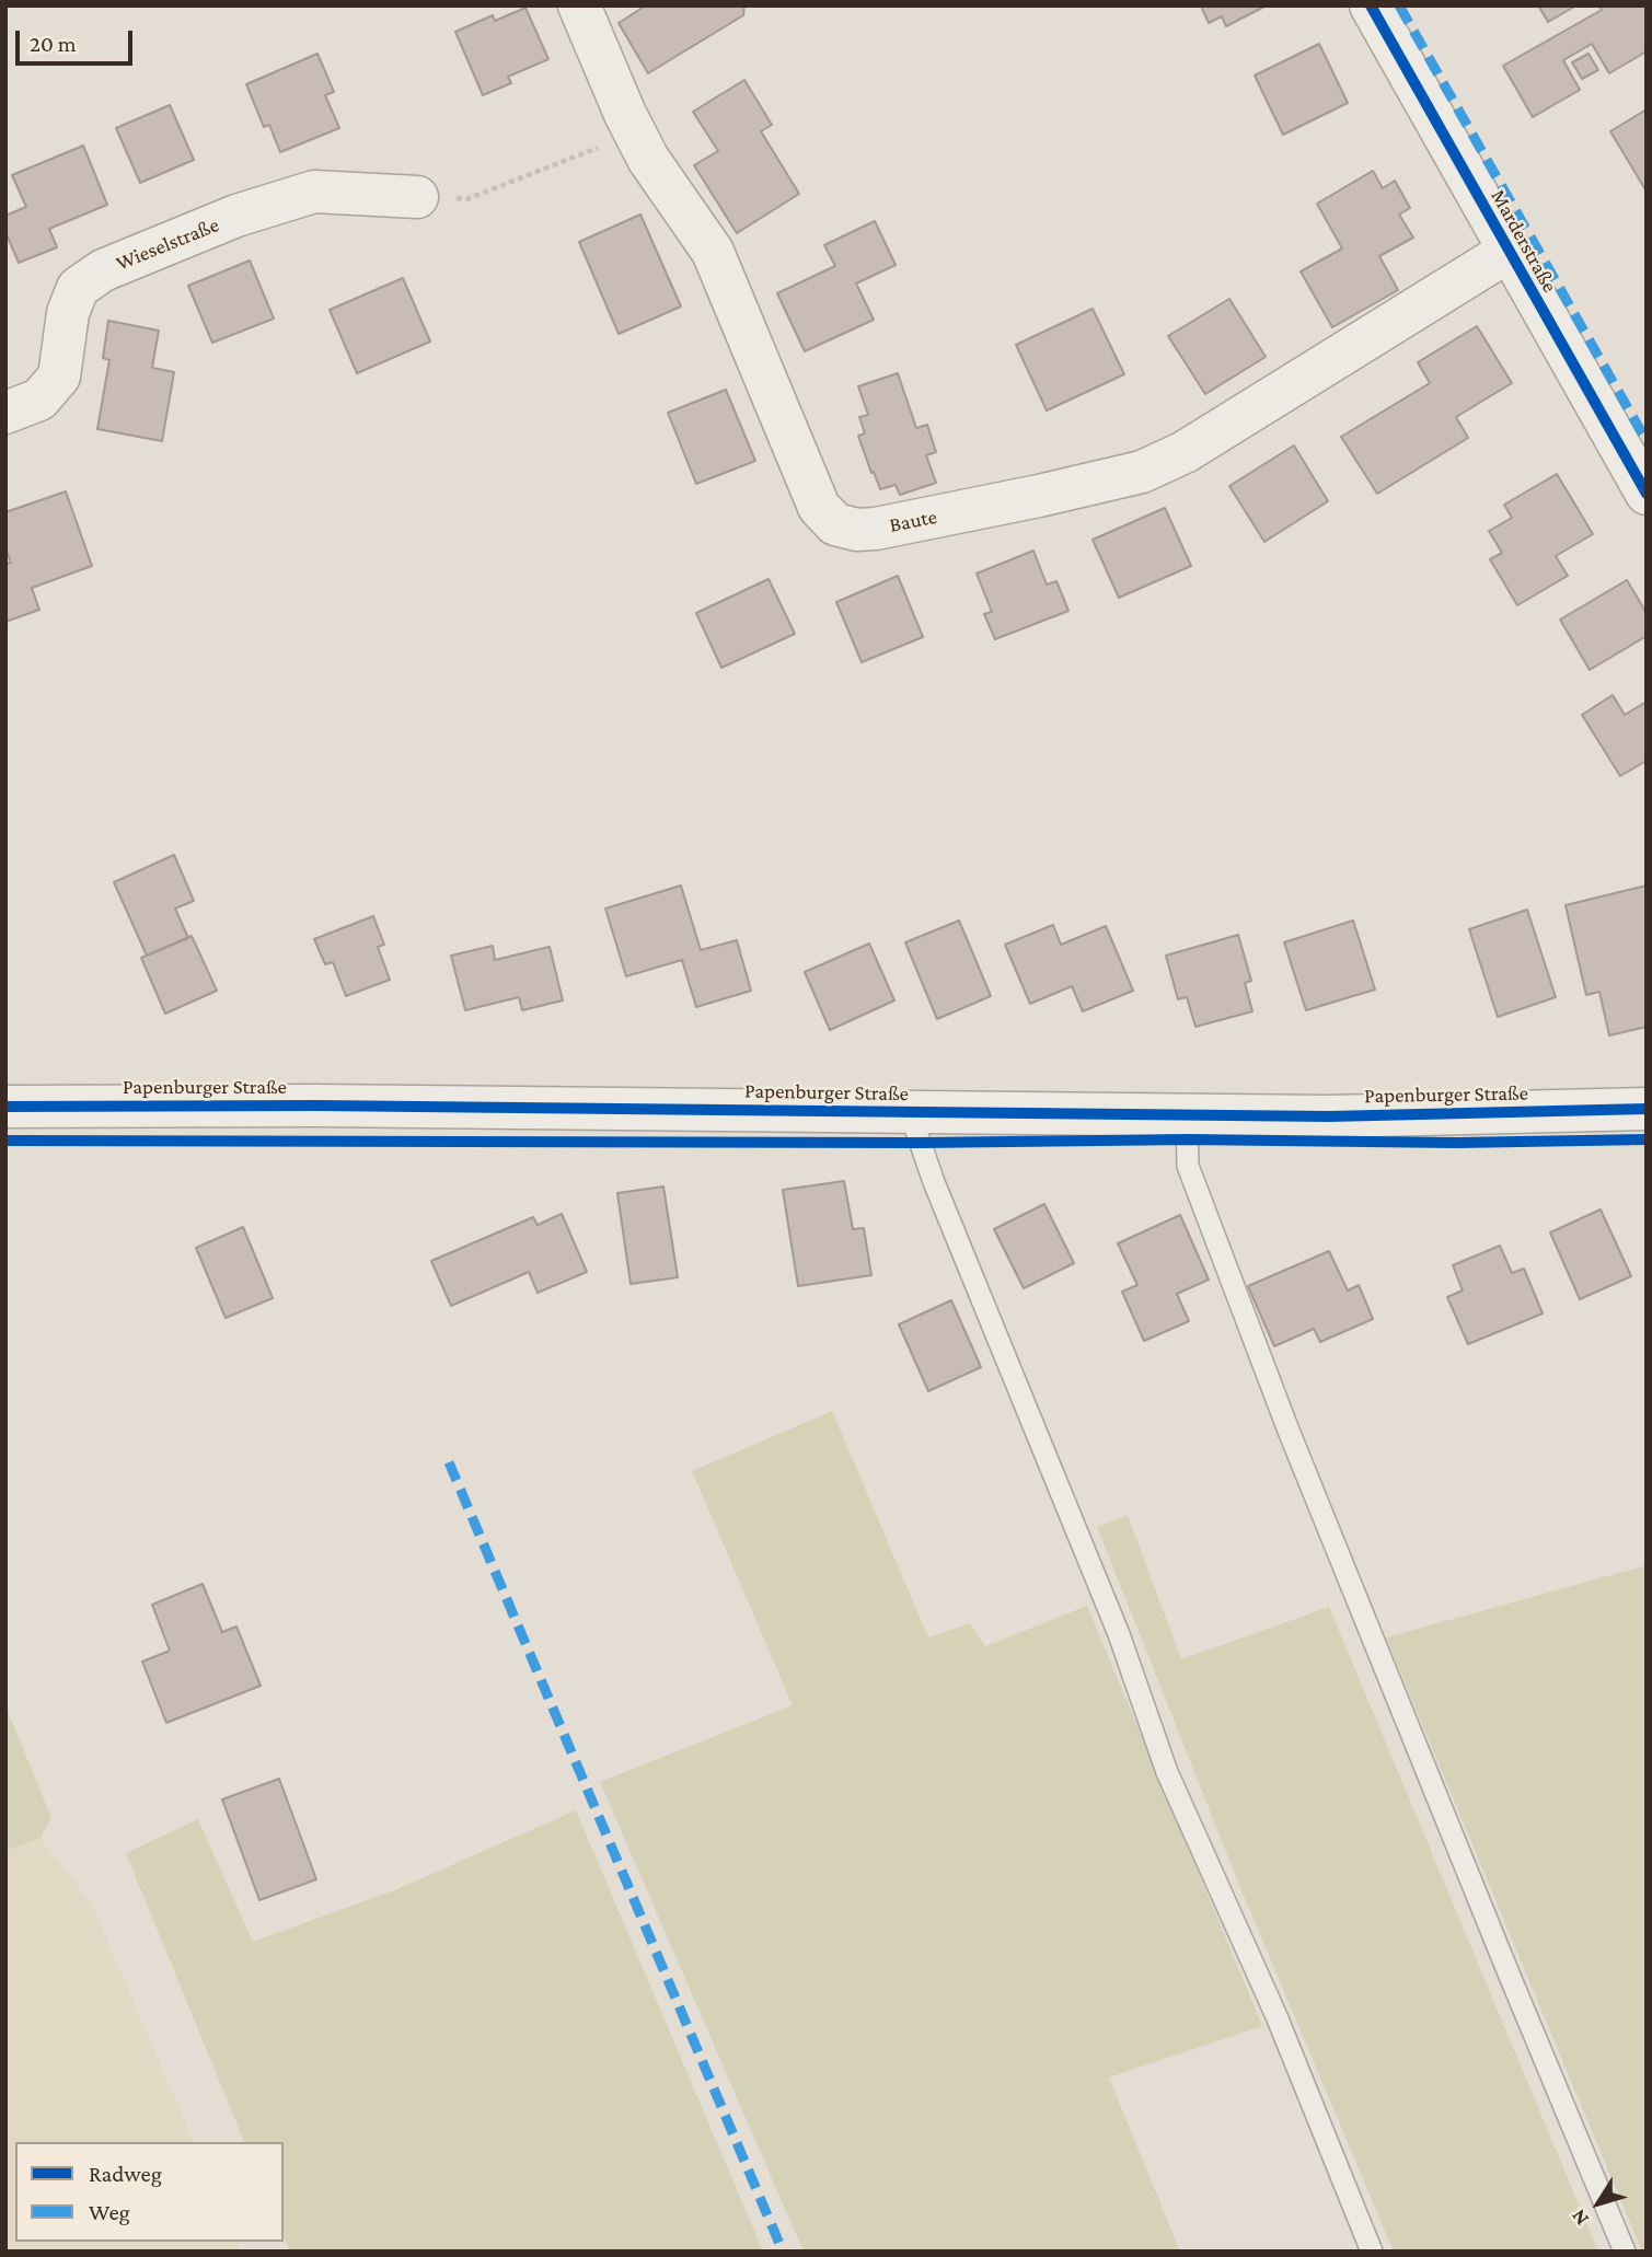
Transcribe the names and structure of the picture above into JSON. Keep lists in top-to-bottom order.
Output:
{
  "streets": {
    "street": [
      "Marderstraße",
      "Wieselstraße",
      "Baute",
      "Papenburger Straße"
    ]
  },
  "crossings": [
    ["Marderstraße", "Baute"]
  ],
  "legend": ["Radweg", "Weg"],
  "scale_bar": "20 m",
  "north": "bottom left"
}
